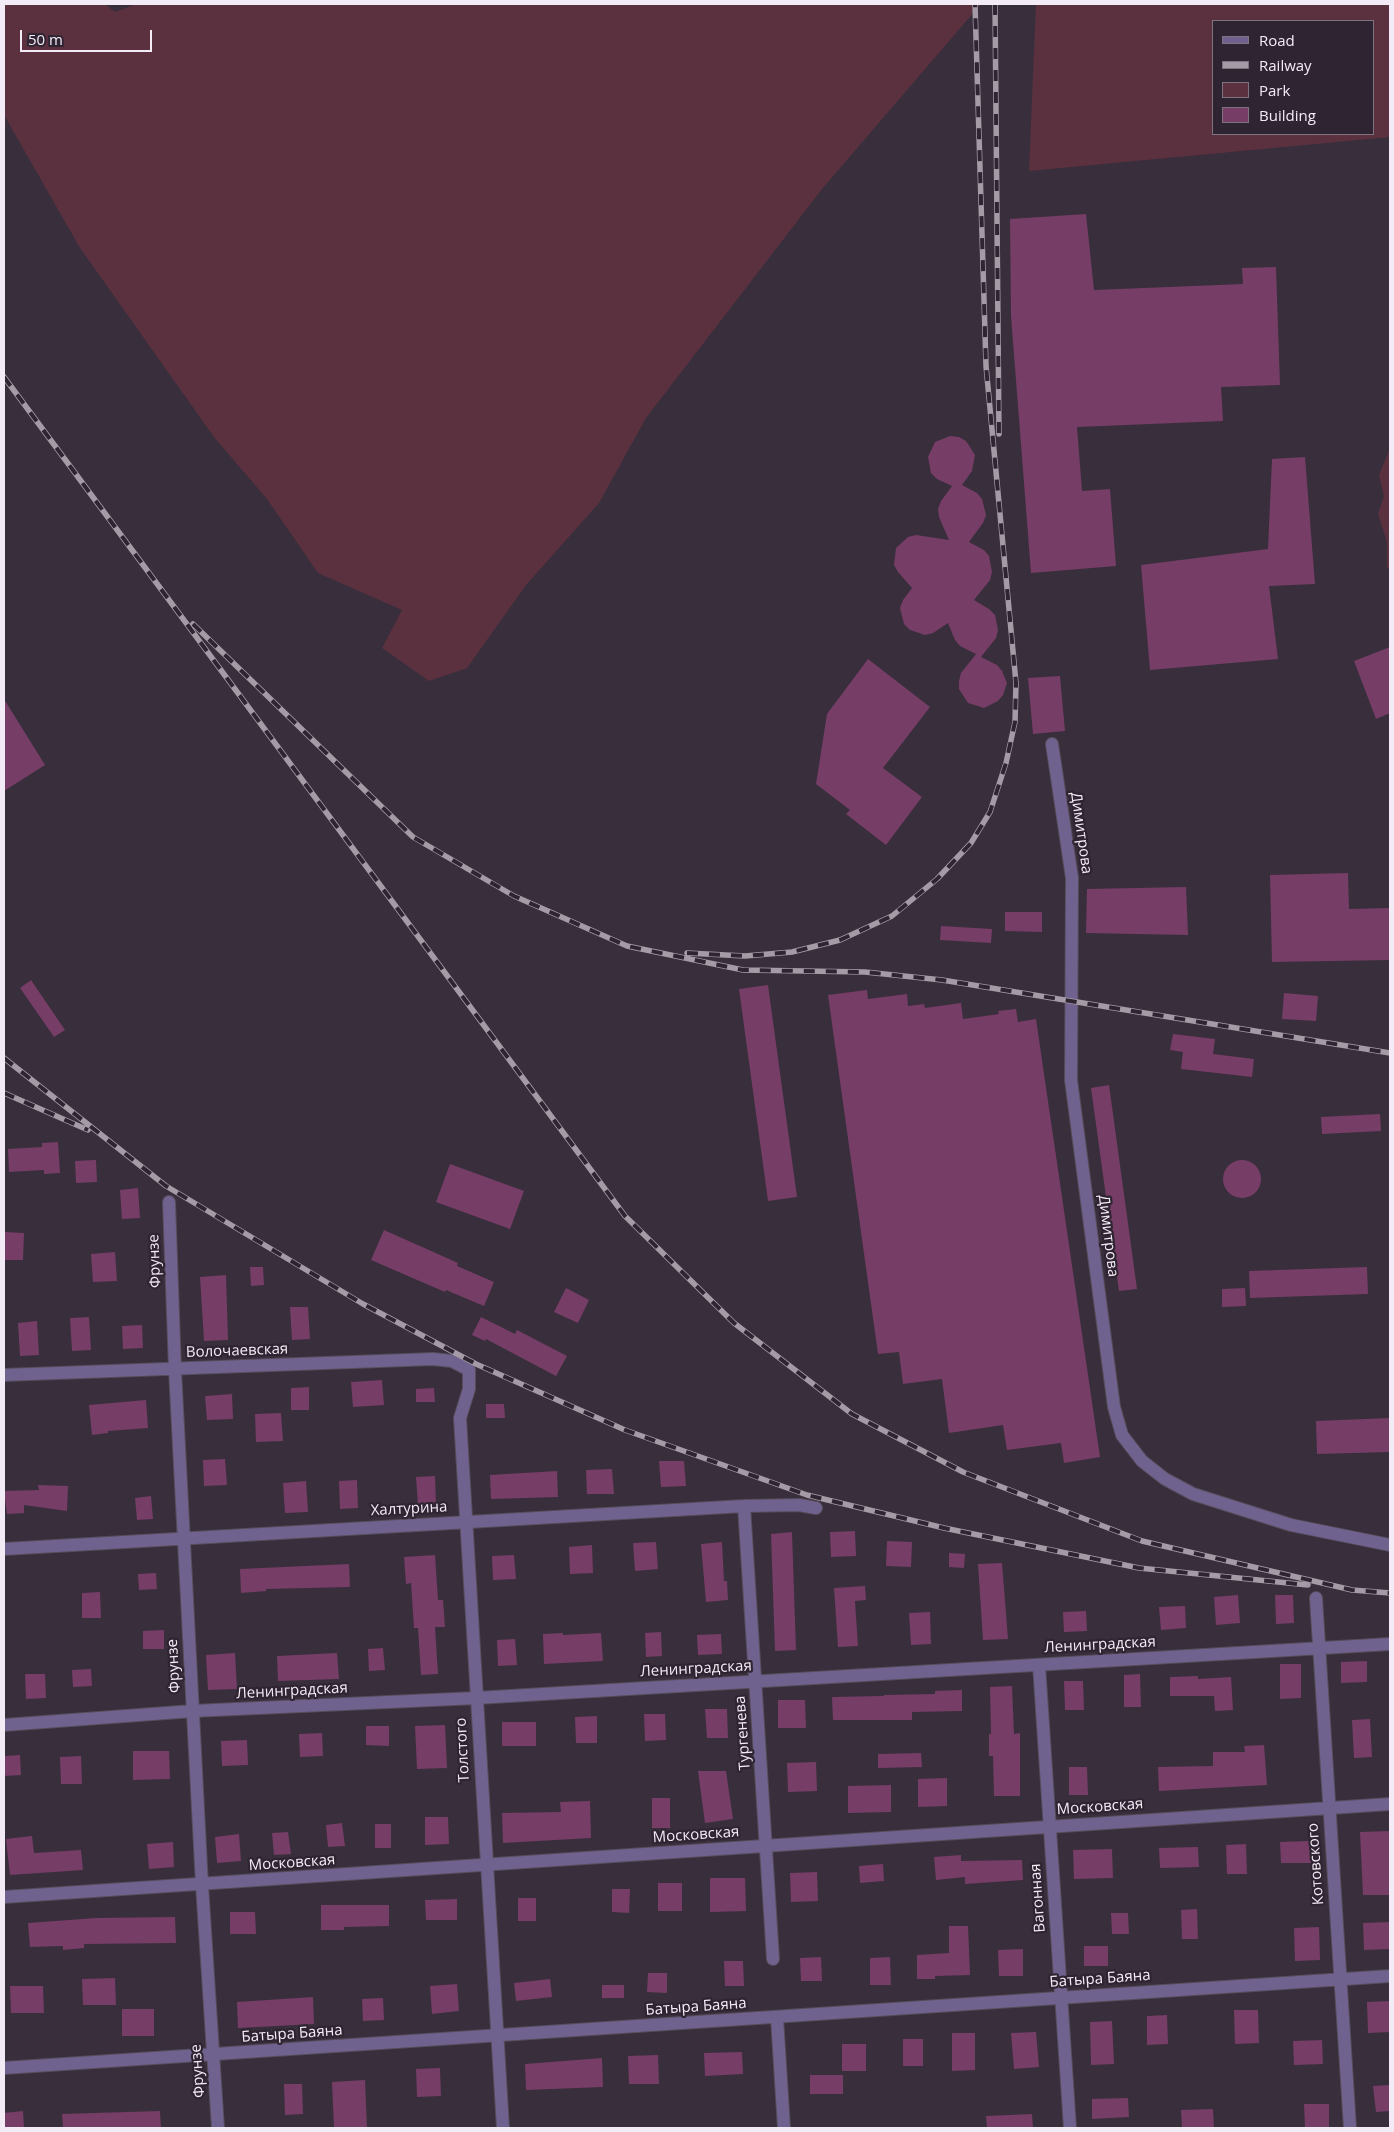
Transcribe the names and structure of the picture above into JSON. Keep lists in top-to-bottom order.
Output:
{
  "streets": {
    "street": [
      "Димитрова",
      "Фрунзе",
      "Волочаевская",
      "Халтурина",
      "Ленинградская",
      "Тургенева",
      "Толстого",
      "Московская",
      "Котовского",
      "Вагонная",
      "Батыра Баяна"
    ]
  },
  "crossings": [
    ["Фрунзе", "Волочаевская"],
    ["Фрунзе", "Халтурина"],
    ["Фрунзе", "Ленинградская"],
    ["Фрунзе", "Московская"],
    ["Фрунзе", "Батыра Баяна"],
    ["Волочаевская", "Толстого"],
    ["Халтурина", "Тургенева"],
    ["Халтурина", "Толстого"],
    ["Ленинградская", "Тургенева"],
    ["Ленинградская", "Толстого"],
    ["Ленинградская", "Котовского"],
    ["Ленинградская", "Вагонная"],
    ["Тургенева", "Московская"],
    ["Толстого", "Московская"],
    ["Толстого", "Батыра Баяна"],
    ["Московская", "Котовского"],
    ["Московская", "Вагонная"],
    ["Котовского", "Батыра Баяна"],
    ["Вагонная", "Батыра Баяна"]
  ],
  "legend": [
    "Road",
    "Railway",
    "Park",
    "Building"
  ],
  "scale_bar": "50 m"
}
